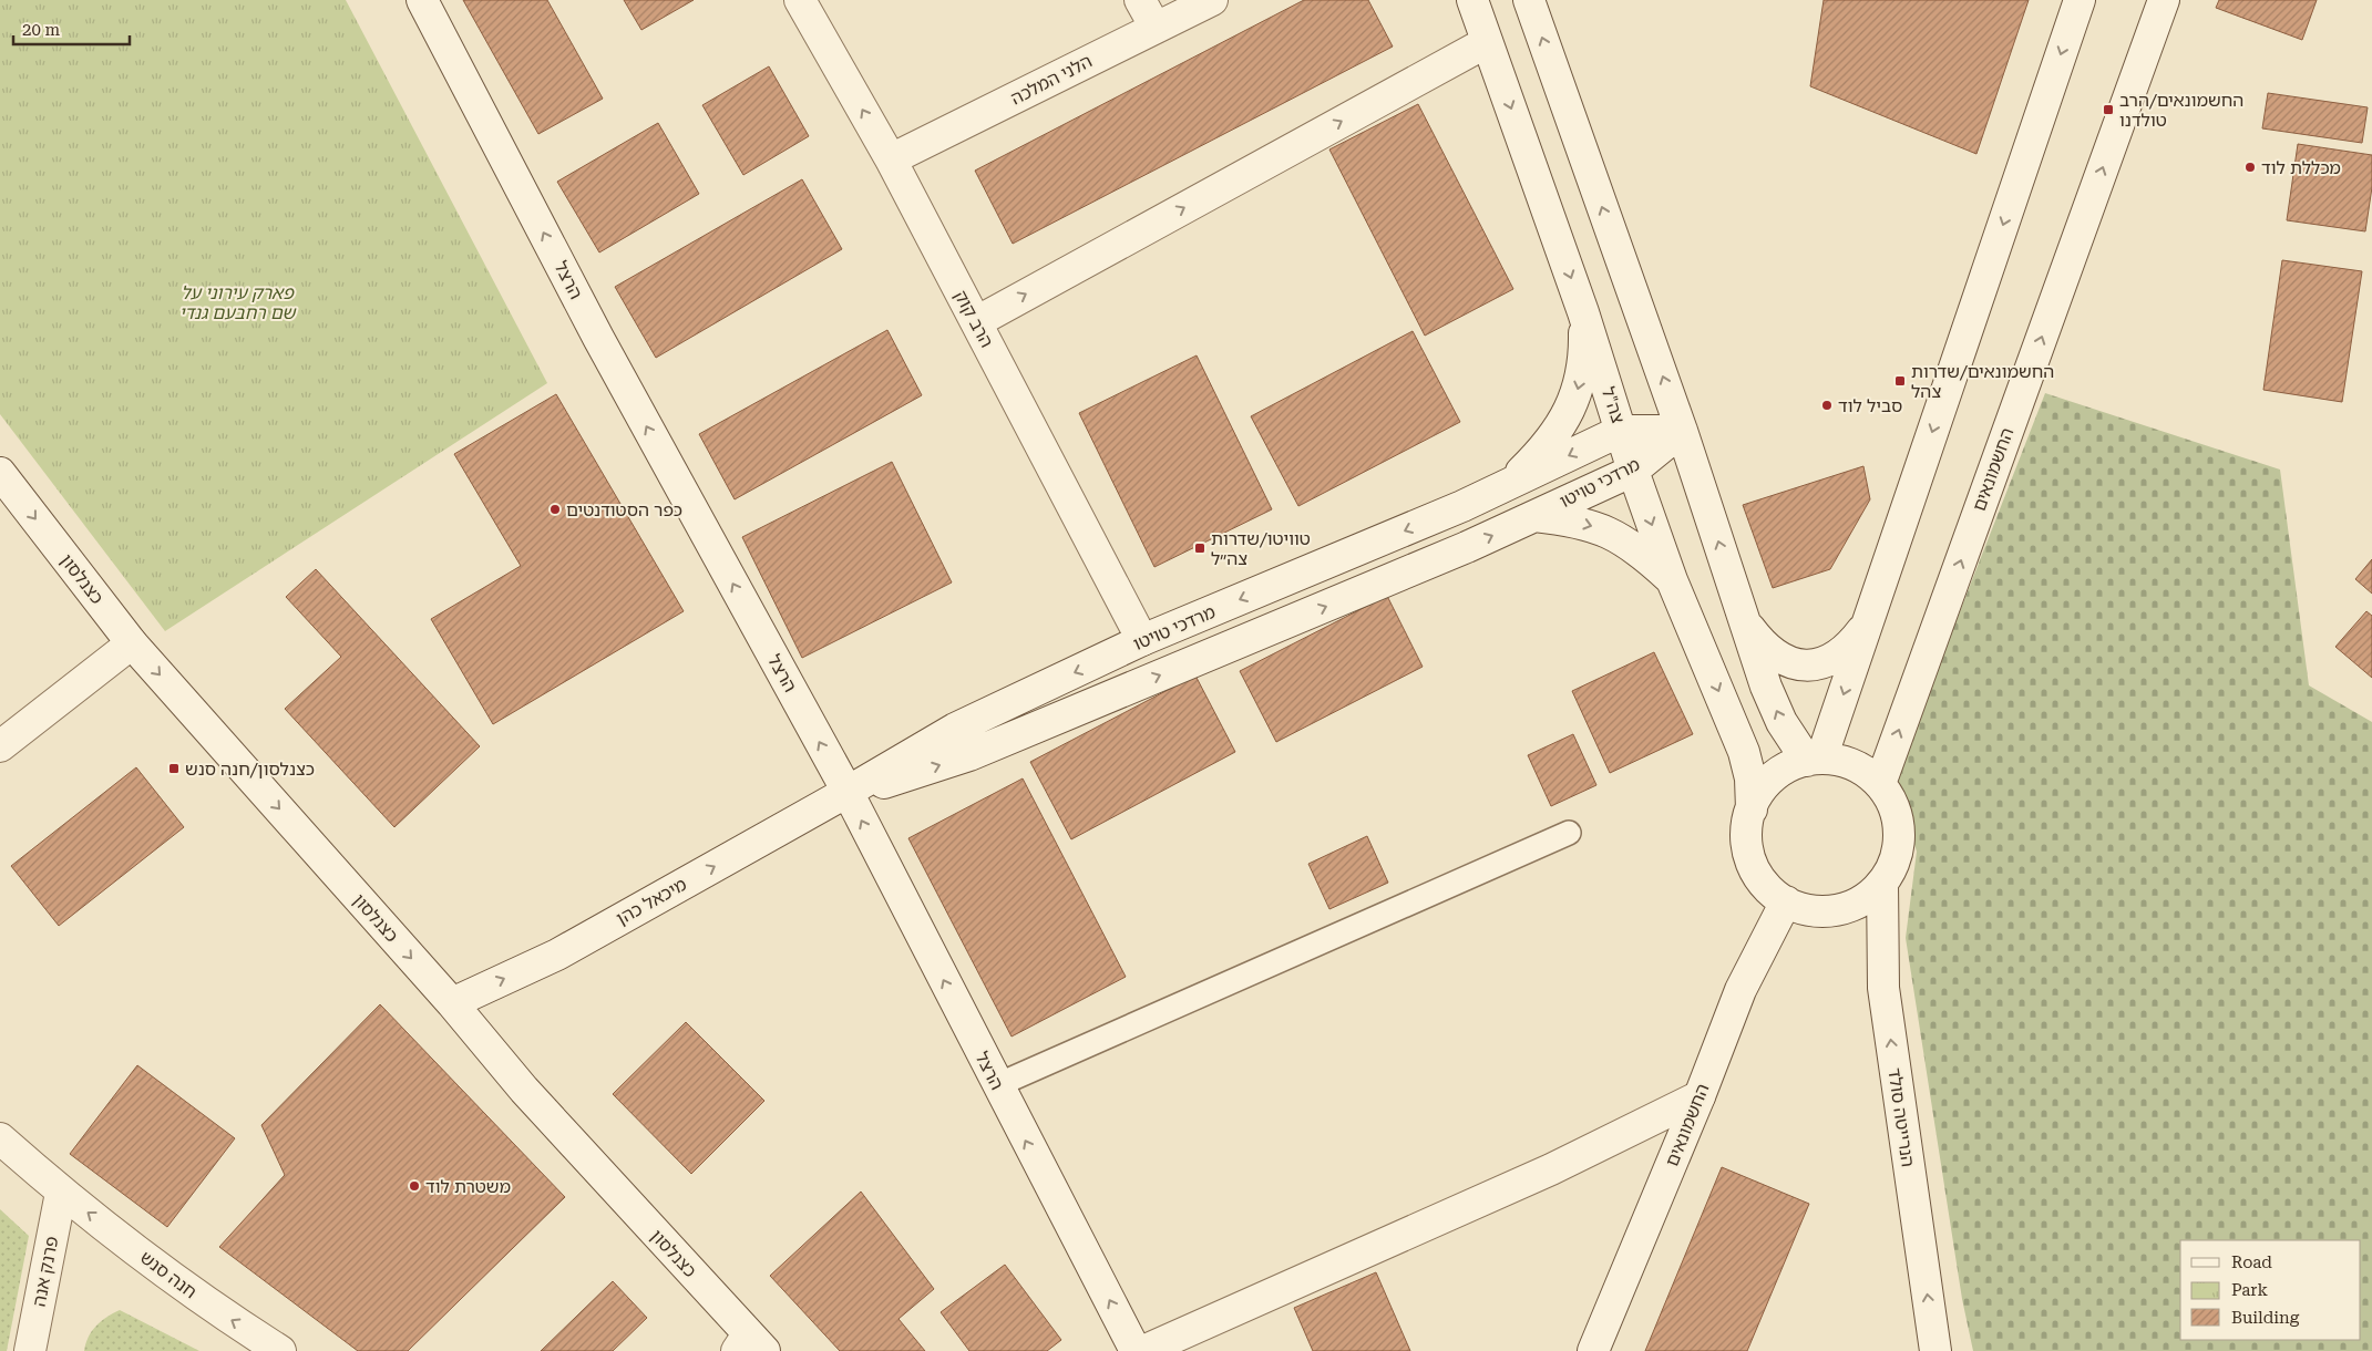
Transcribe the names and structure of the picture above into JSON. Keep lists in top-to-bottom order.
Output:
{
  "streets": {
    "street": [
      "הלני המלכה",
      "הרצל",
      "הרב קוק",
      "צה\"ל",
      "החשמונאים",
      "מרדכי טויטו",
      "כצנלסון",
      "מיכאל כהן",
      "הנרייטה סולד",
      "פרנק אנה",
      "חנה סנש"
    ]
  },
  "crossings": [
    ["הלני המלכה", "הרב קוק"],
    ["הרצל", "מרדכי טויטו"],
    ["הרצל", "מיכאל כהן"],
    ["הרב קוק", "מרדכי טויטו"],
    ["צה\"ל", "החשמונאים"],
    ["צה\"ל", "מרדכי טויטו"],
    ["צה\"ל", "הנרייטה סולד"],
    ["החשמונאים", "הנרייטה סולד"],
    ["מרדכי טויטו", "מיכאל כהן"],
    ["כצנלסון", "מיכאל כהן"],
    ["פרנק אנה", "חנה סנש"]
  ],
  "one_way": [
    "הרצל",
    "כצנלסון",
    "מיכאל כהן",
    "הנרייטה סולד",
    "חנה סנש"
  ],
  "parks": ["פארק עירוני על שם רחבעם גנדי"],
  "places": {
    "transit": [
      "החשמונאים/הרב טולדנו",
      "החשמונאים/שדרות צהל",
      "טוויטו/שדרות צה״ל",
      "כצנלסון/חנה סנש"
    ],
    "other": [
      "מכללת לוד",
      "סביל לוד",
      "כפר הסטודנטים",
      "משטרת לוד"
    ]
  },
  "legend": ["Road", "Park", "Building"],
  "scale_bar": "20 m"
}
